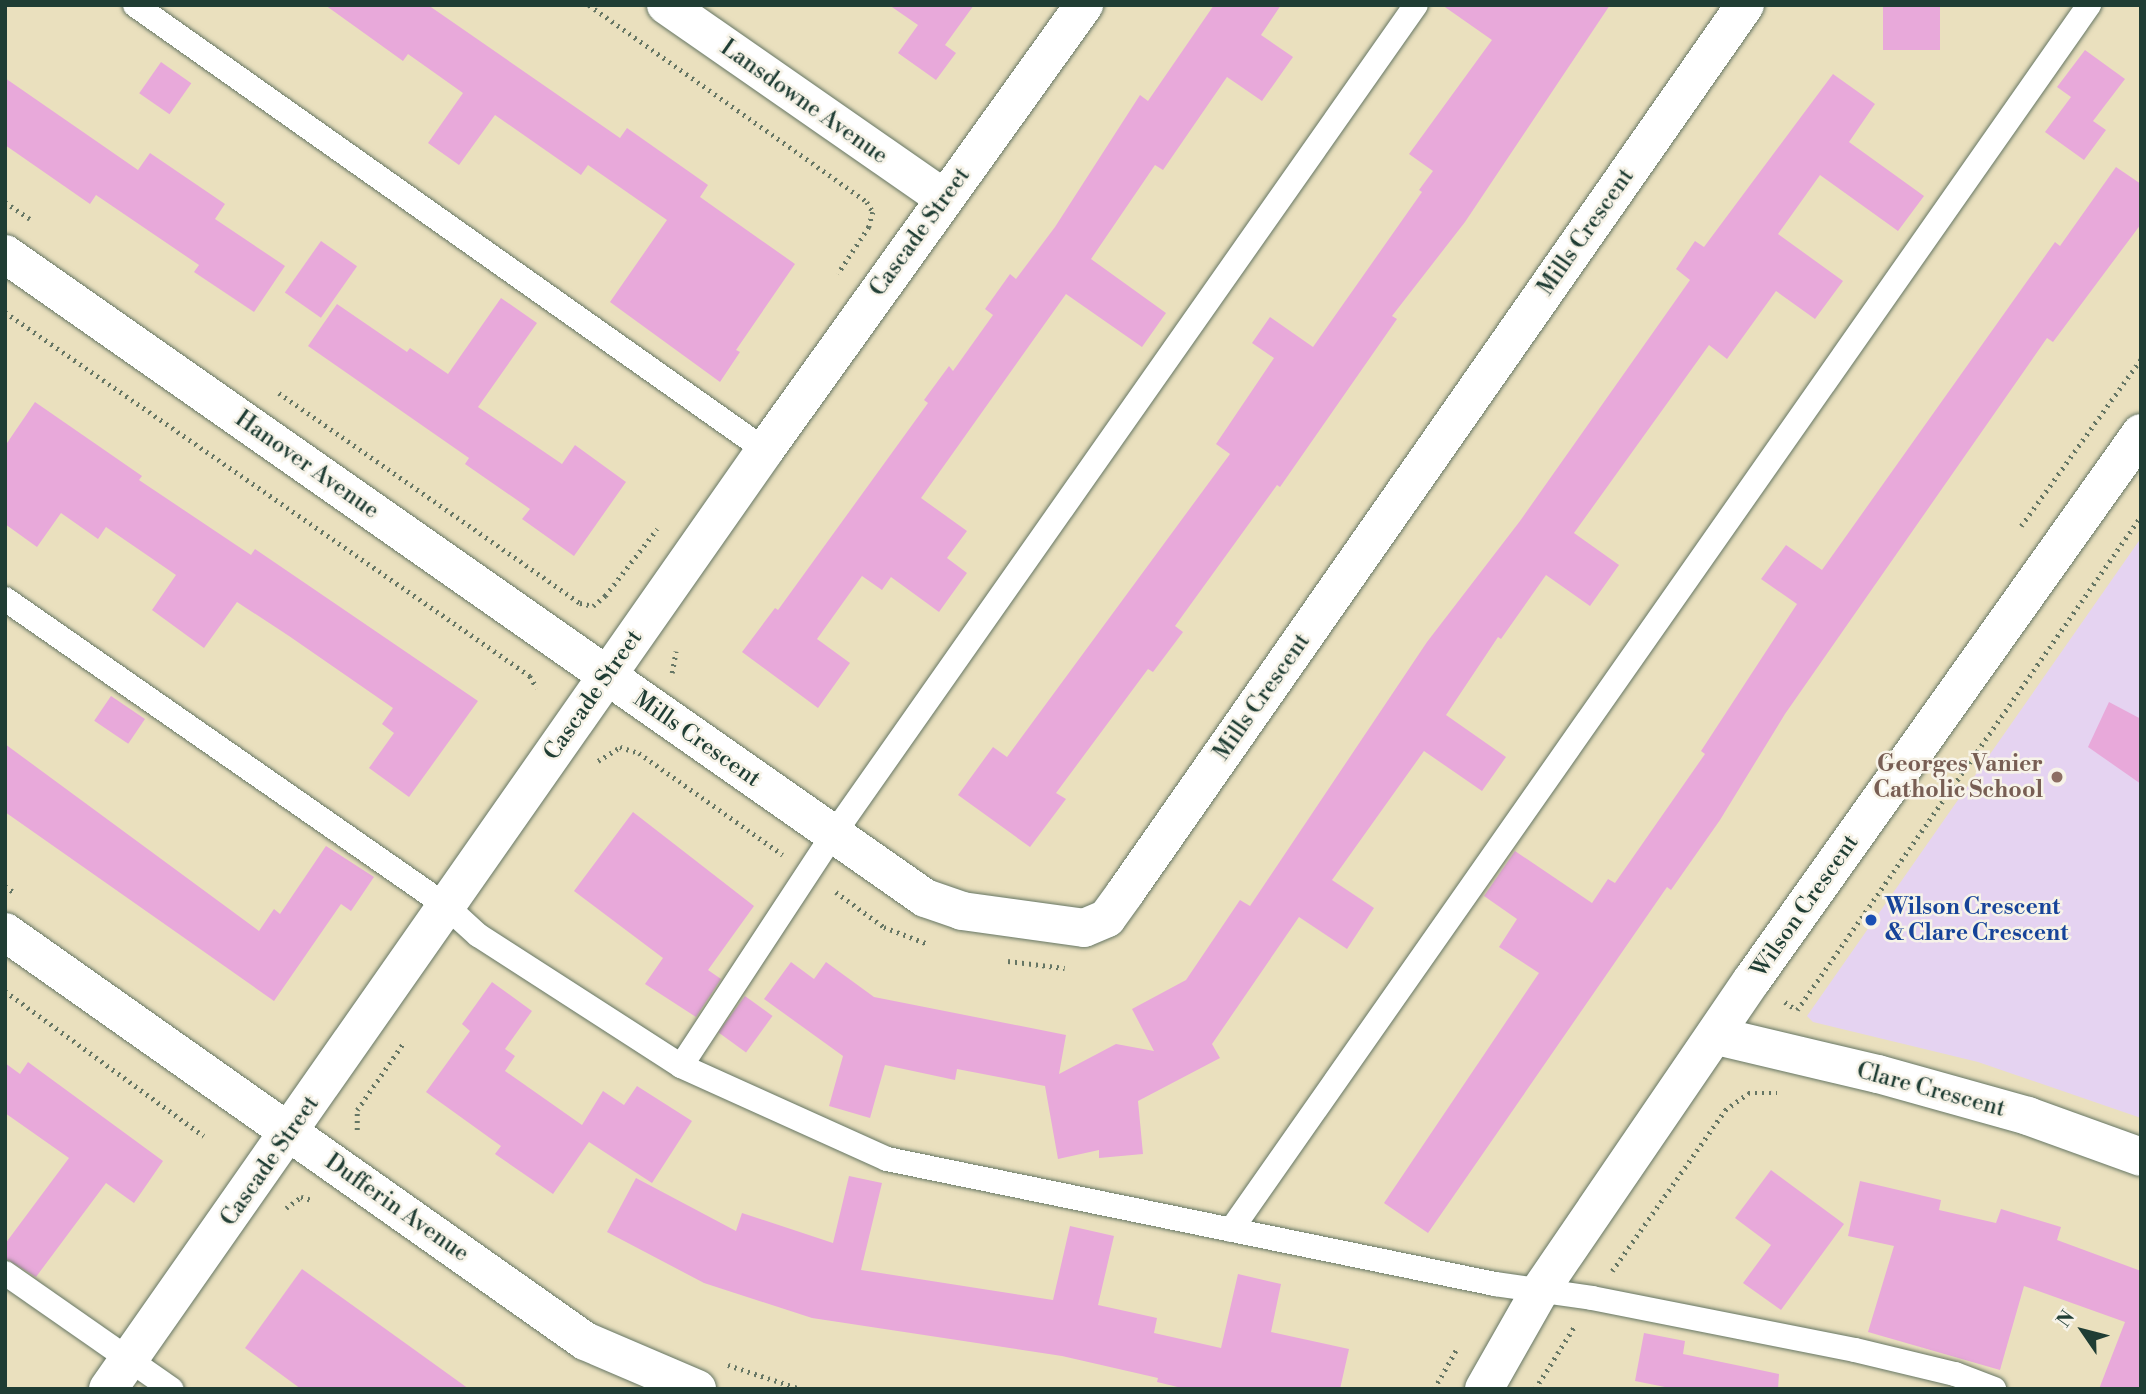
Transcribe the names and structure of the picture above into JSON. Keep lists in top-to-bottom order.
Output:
{
  "streets": {
    "street": [
      "Lansdowne Avenue",
      "Cascade Street",
      "Mills Crescent",
      "Hanover Avenue",
      "Wilson Crescent",
      "Clare Crescent",
      "Dufferin Avenue"
    ]
  },
  "crossings": [
    ["Lansdowne Avenue", "Cascade Street"],
    ["Cascade Street", "Mills Crescent"],
    ["Cascade Street", "Hanover Avenue"],
    ["Cascade Street", "Dufferin Avenue"],
    ["Mills Crescent", "Hanover Avenue"],
    ["Wilson Crescent", "Clare Crescent"]
  ],
  "places": ["Georges Vanier Catholic School", "Wilson Crescent & Clare Crescent"],
  "north": "top left"
}
